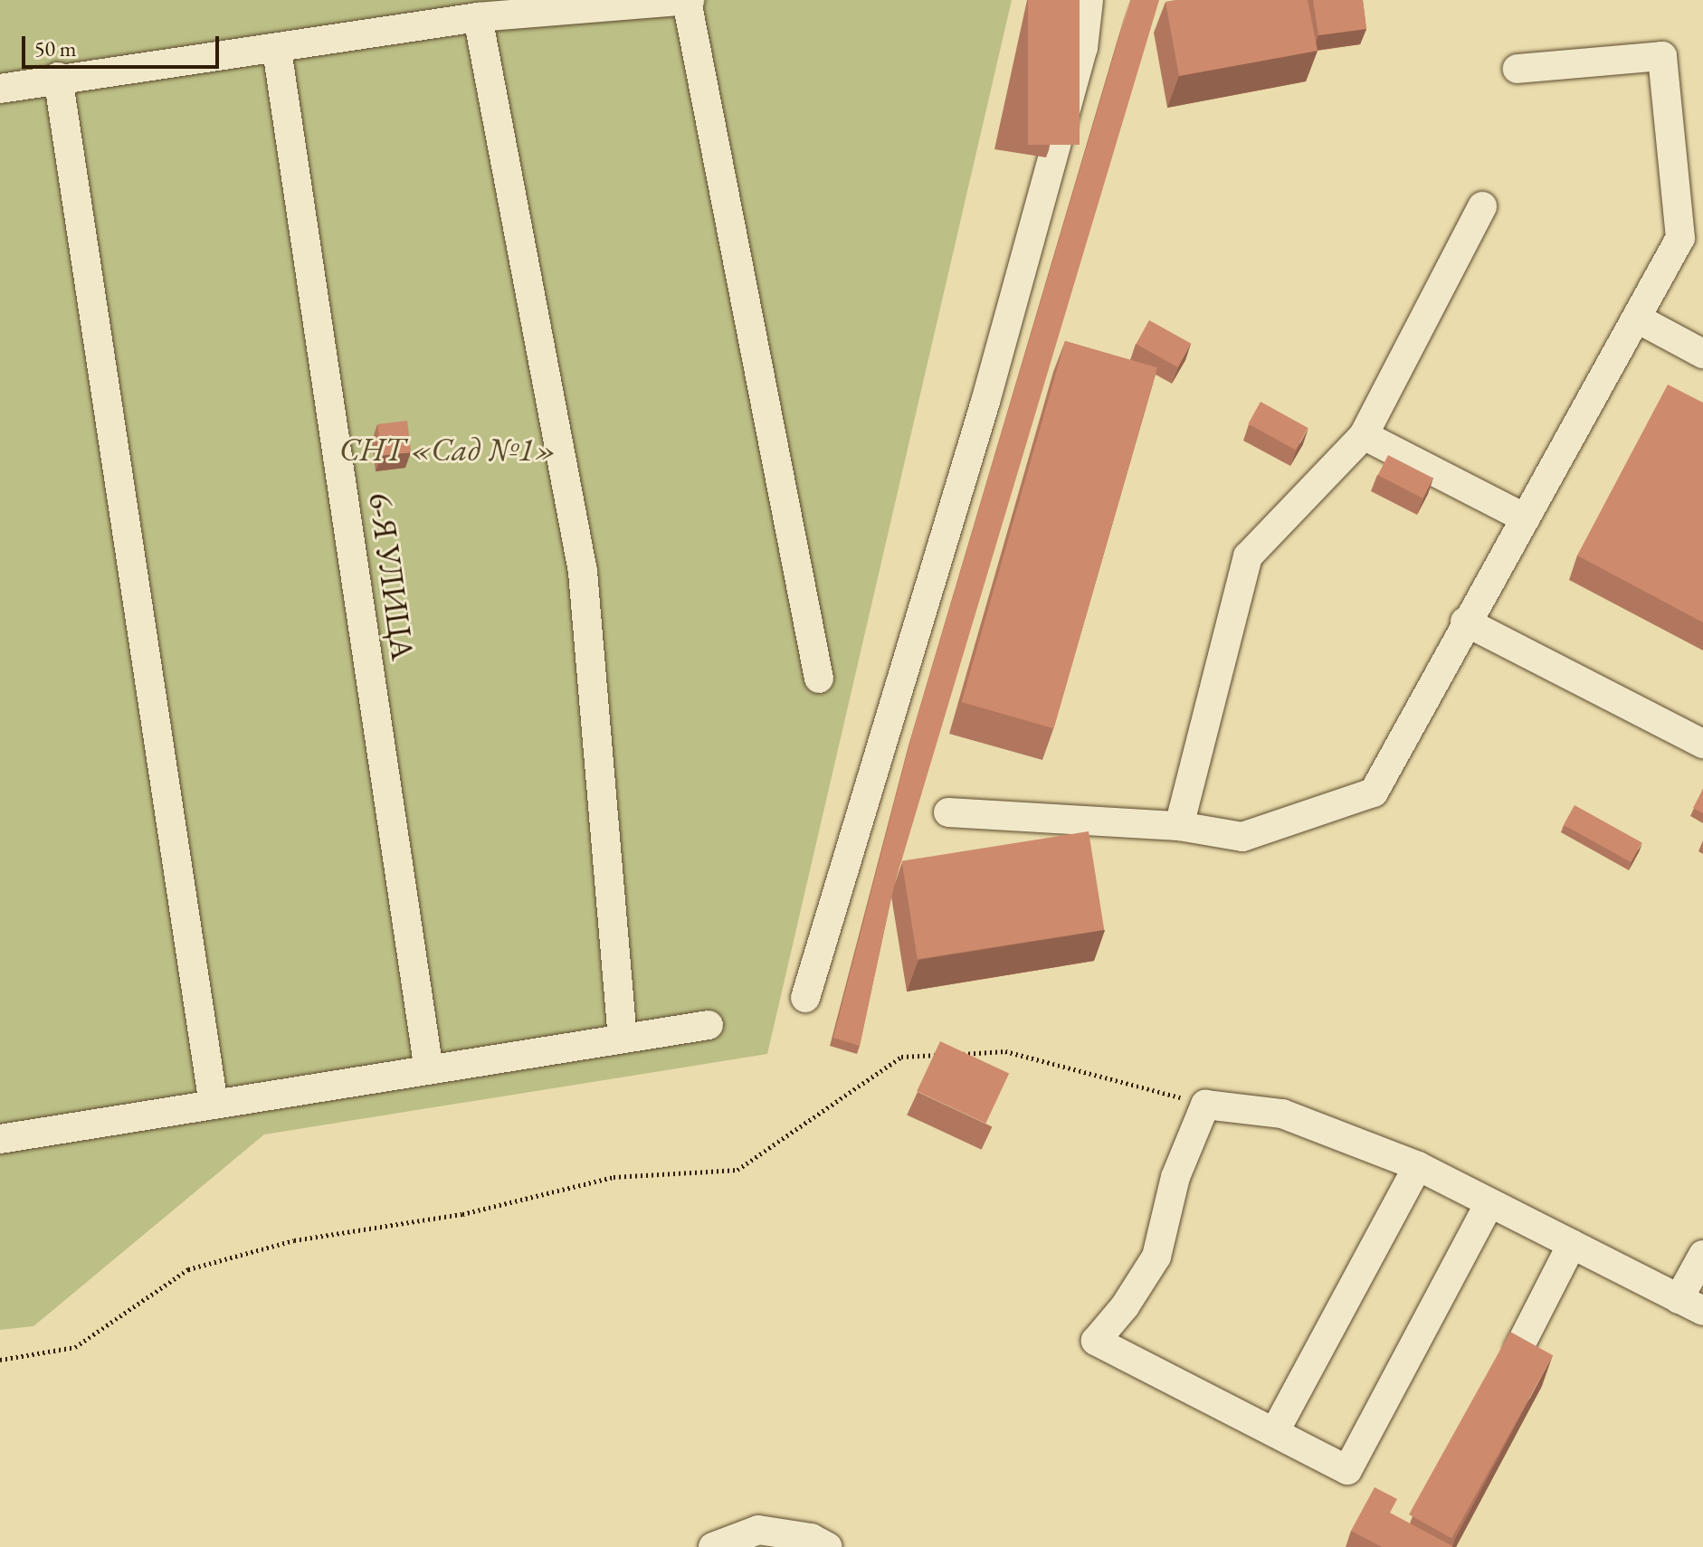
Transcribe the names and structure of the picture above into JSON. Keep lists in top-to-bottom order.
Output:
{
  "streets": {
    "street": ["6-Я УЛИЦА"]
  },
  "parks": ["СНТ «Сад №1»"],
  "scale_bar": "50 m"
}
